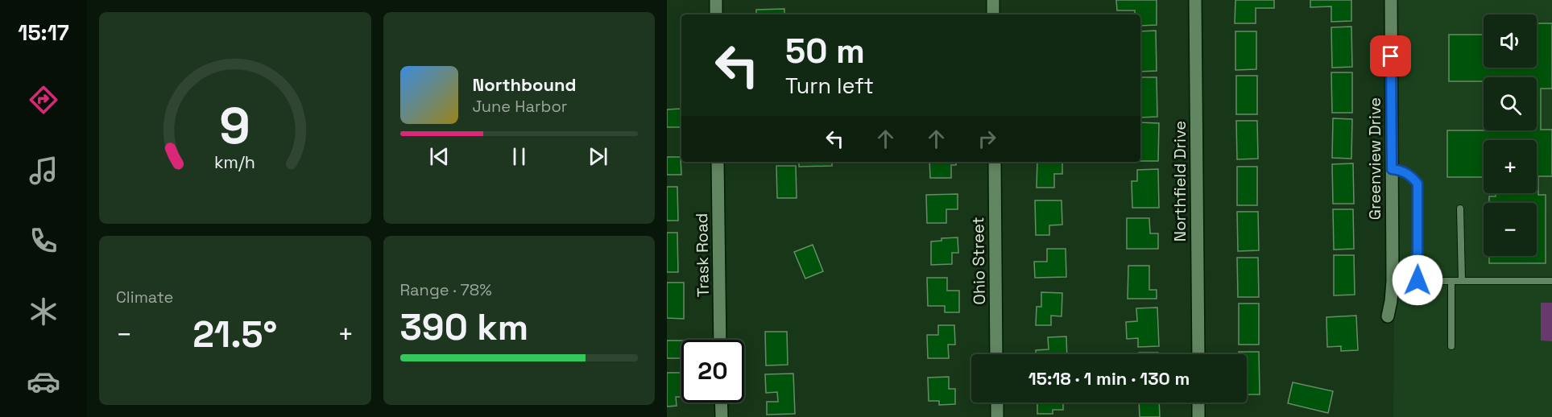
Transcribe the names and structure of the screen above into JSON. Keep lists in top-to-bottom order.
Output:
{
  "streets": {
    "street": [
      "Greenview Drive",
      "Northfield Drive",
      "Trask Road",
      "Ohio Street"
    ]
  },
  "page": {
    "tabs": "15:17",
    "map_buttons": ["+", "−"],
    "turn": ["50 m", "Turn left"],
    "song": ["Northbound", "June Harbor"],
    "tile": [
      "Climate",
      ["Range · 78%", "390 km"]
    ],
    "heat": ["−", "21.5°", "+"],
    "limit": "20",
    "trip": "15:18 · 1 min · 130 m",
    "gauge": ["9", "km/h"]
  }
}
